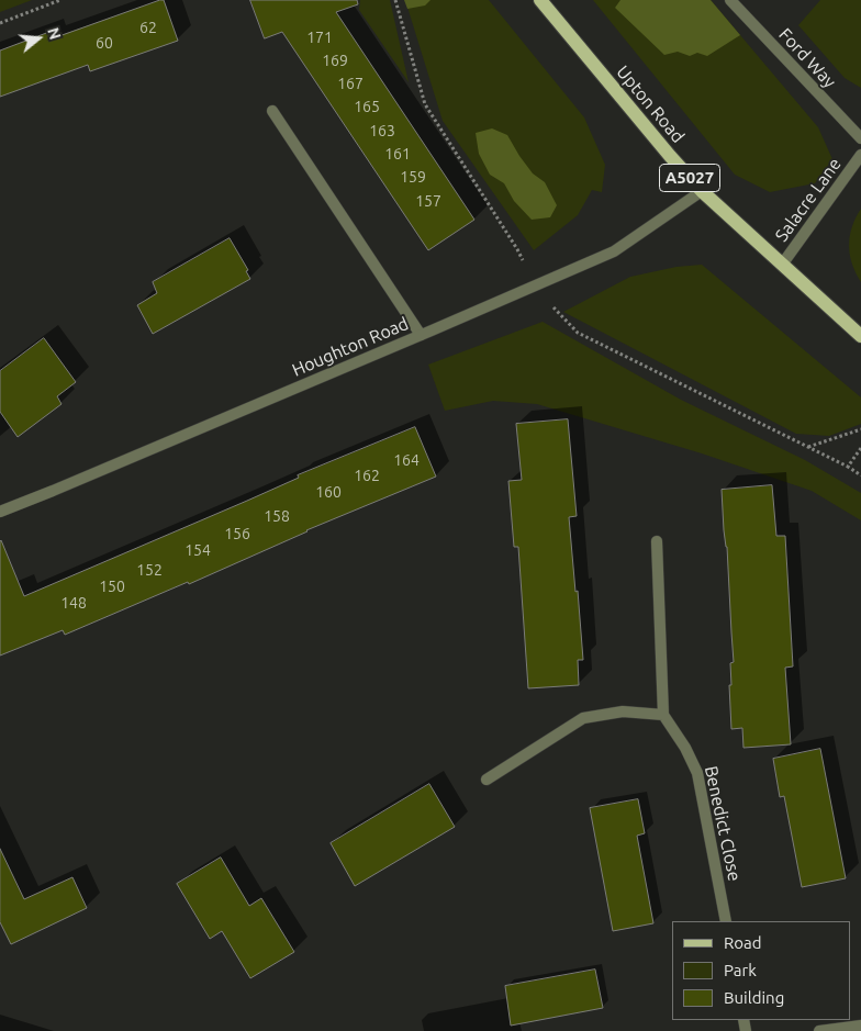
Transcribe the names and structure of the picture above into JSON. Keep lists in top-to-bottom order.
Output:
{
  "streets": {
    "main road": ["Upton Road", "A5027"],
    "street": [
      "Ford Way",
      "Salacre Lane",
      "Houghton Road",
      "Benedict Close"
    ]
  },
  "crossings": [
    ["Upton Road", "Salacre Lane"],
    ["Upton Road", "Houghton Road"]
  ],
  "house_numbers": [
    "62",
    "171",
    "60",
    "169",
    "167",
    "165",
    "163",
    "161",
    "159",
    "157",
    "164",
    "162",
    "160",
    "158",
    "156",
    "154",
    "152",
    "150",
    "148"
  ],
  "legend": ["Road", "Park", "Building"],
  "north": "right"
}
